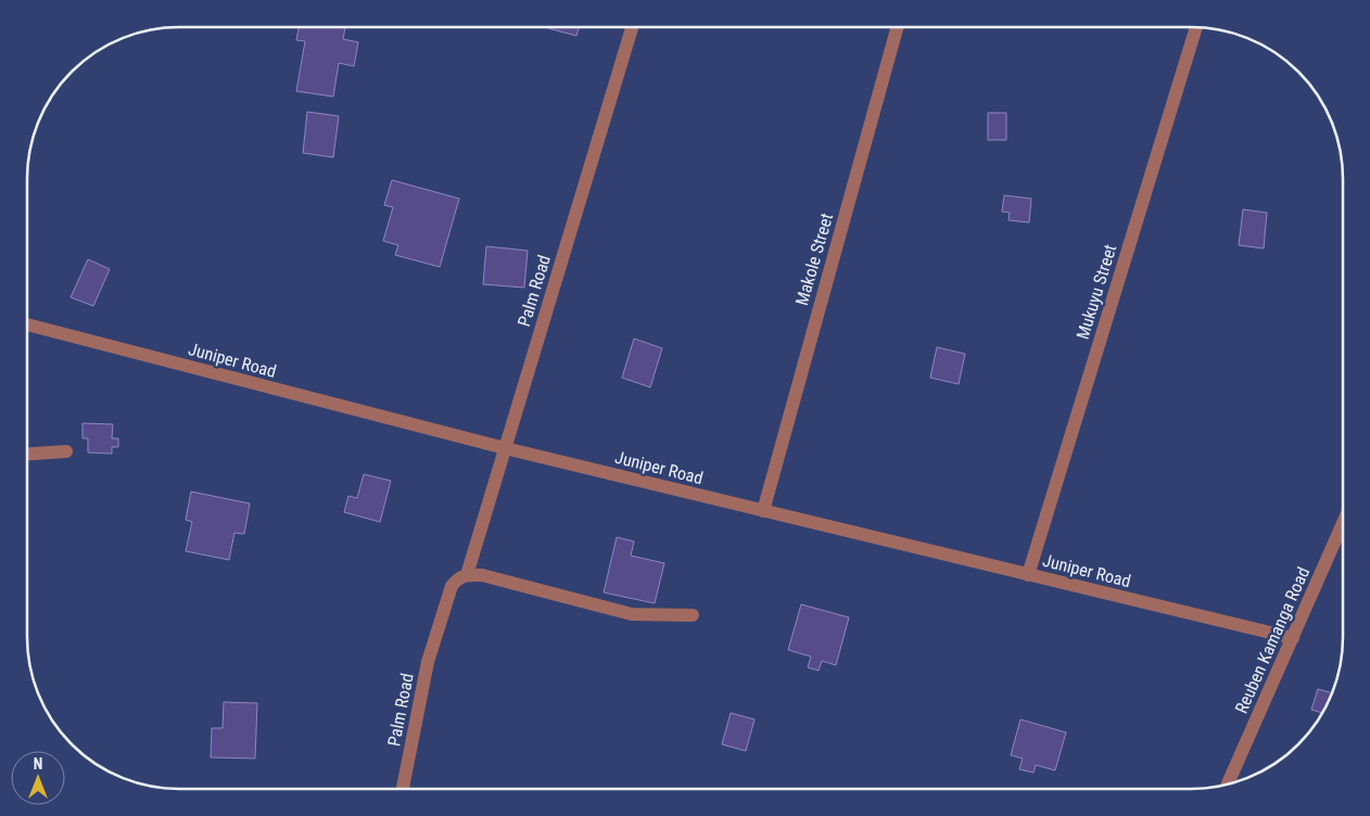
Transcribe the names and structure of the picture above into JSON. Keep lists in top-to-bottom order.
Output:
{
  "streets": {
    "street": [
      "Makole Street",
      "Palm Road",
      "Mukuyu Street",
      "Juniper Road",
      "Reuben Kamanga Road"
    ]
  },
  "crossings": [
    ["Makole Street", "Juniper Road"],
    ["Palm Road", "Juniper Road"],
    ["Mukuyu Street", "Juniper Road"],
    ["Juniper Road", "Reuben Kamanga Road"]
  ],
  "north": "top"
}
